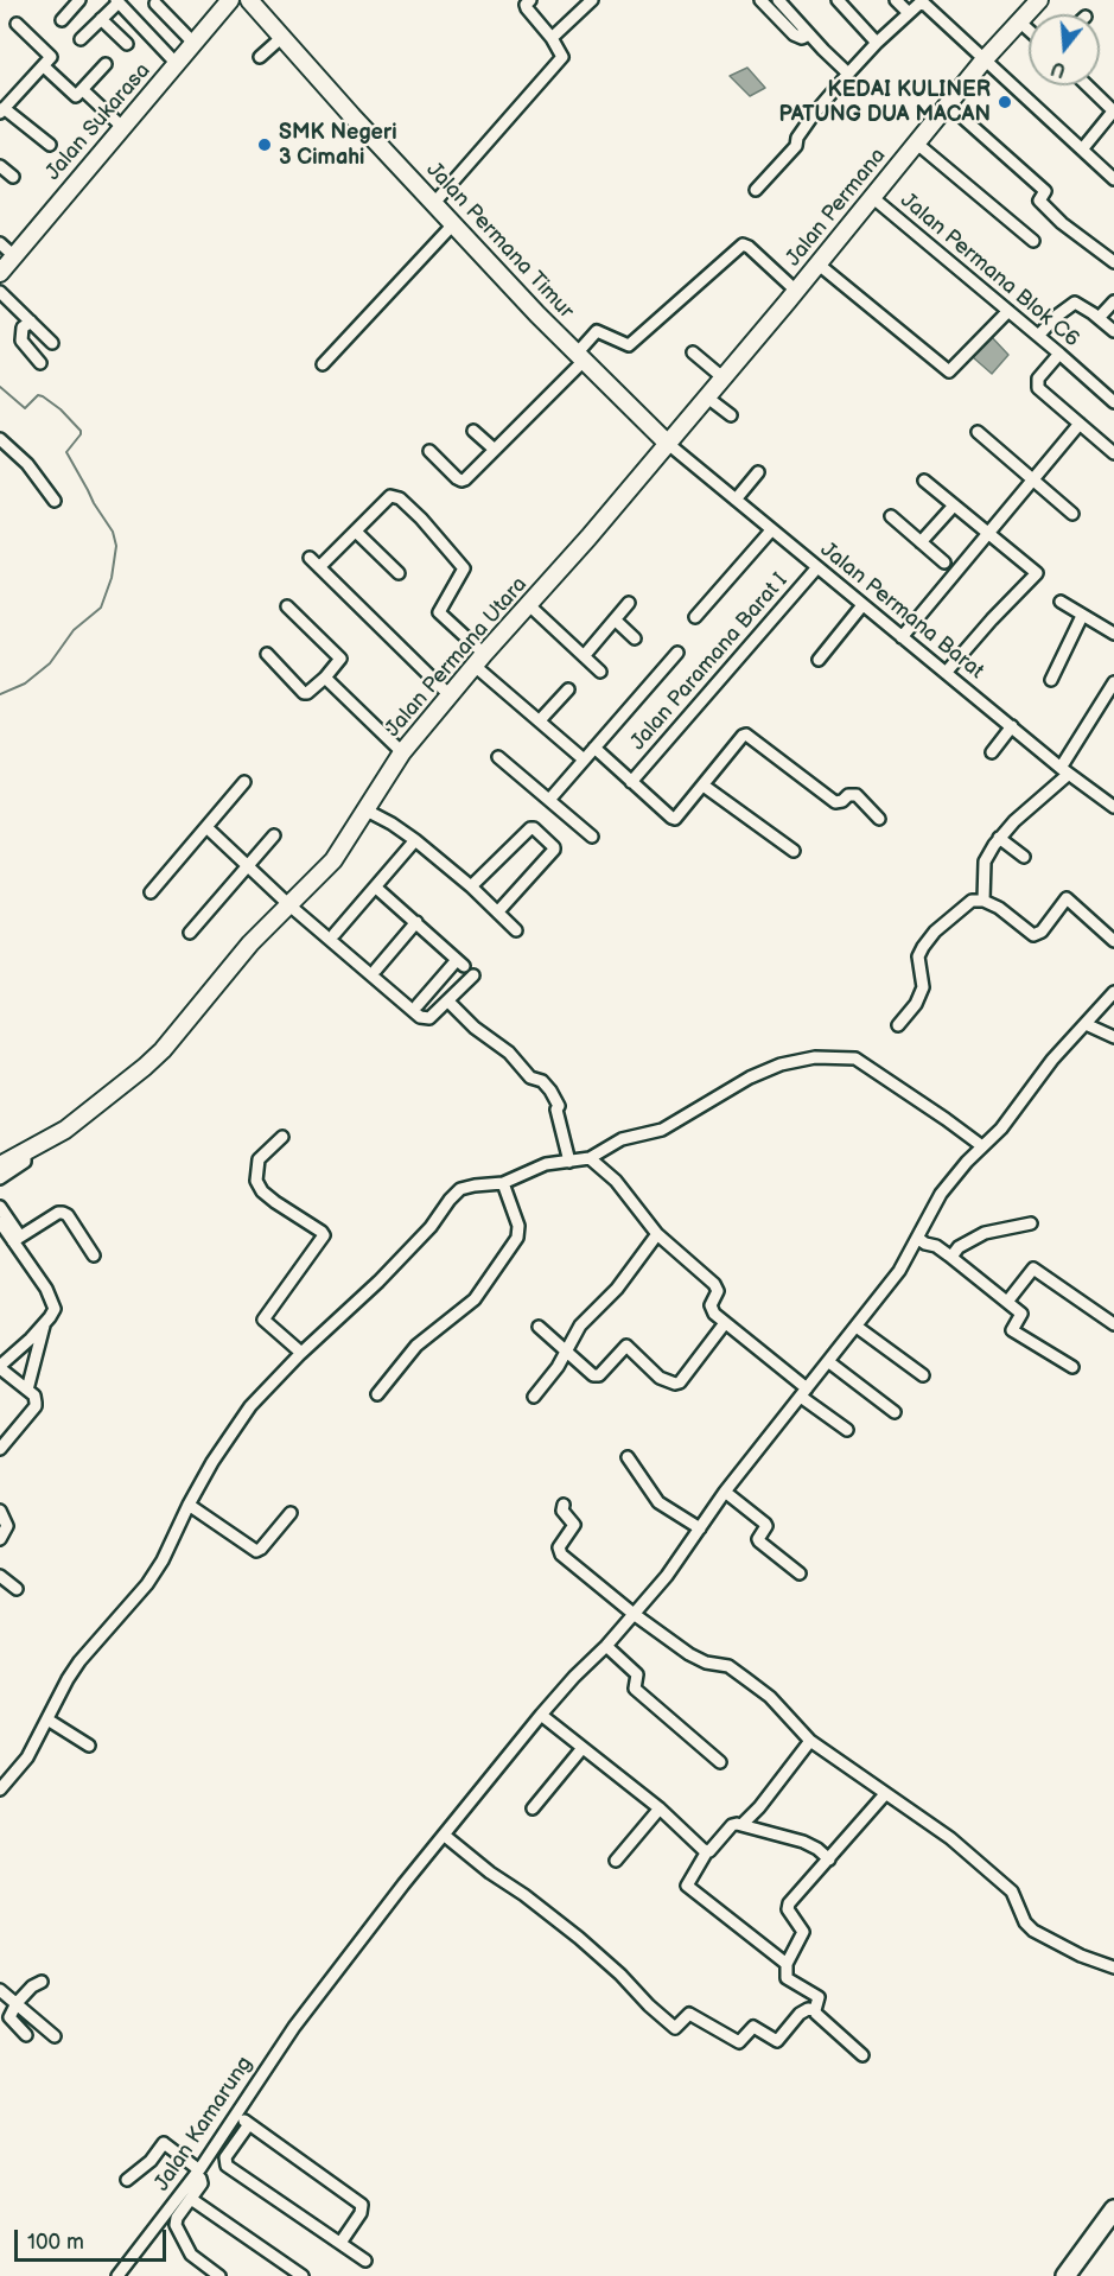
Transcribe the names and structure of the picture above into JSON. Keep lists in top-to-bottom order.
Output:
{
  "streets": {
    "street": [
      "Jalan Sukarasa",
      "Jalan Permana",
      "Jalan Permana Timur",
      "Jalan Permana Blok C6",
      "Jalan Permana Barat",
      "Jalan Permana Utara",
      "Jalan Paramana Barat I",
      "Jalan Kamarung"
    ]
  },
  "crossings": [
    ["Jalan Permana", "Jalan Permana Timur"],
    ["Jalan Permana", "Jalan Permana Blok C6"],
    ["Jalan Permana", "Jalan Permana Barat"],
    ["Jalan Permana", "Jalan Permana Utara"],
    ["Jalan Permana Timur", "Jalan Permana Barat"],
    ["Jalan Permana Timur", "Jalan Permana Utara"],
    ["Jalan Permana Barat", "Jalan Permana Utara"],
    ["Jalan Permana Barat", "Jalan Paramana Barat I"]
  ],
  "places": ["KEDAI KULINER PATUNG DUA MACAN", "SMK Negeri 3 Cimahi"],
  "scale_bar": "100 m",
  "north": "bottom"
}
